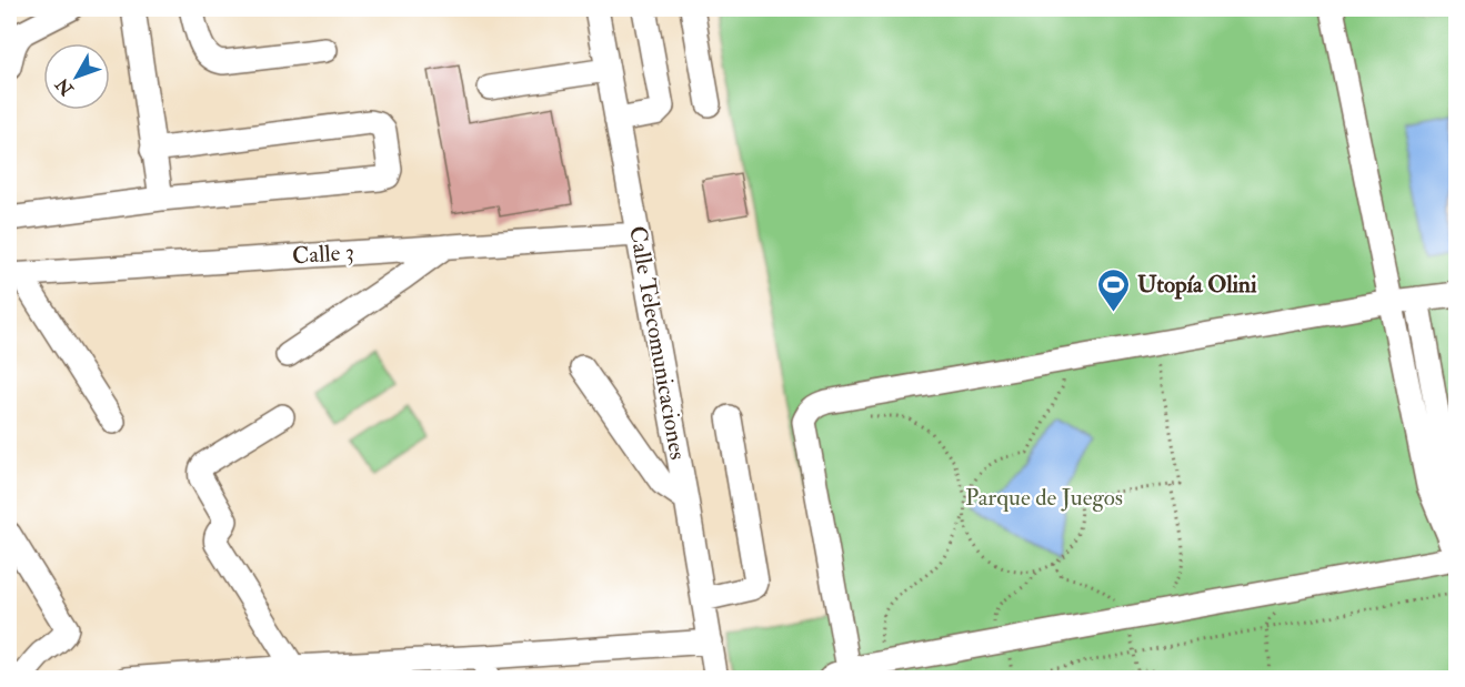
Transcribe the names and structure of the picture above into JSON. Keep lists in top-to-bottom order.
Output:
{
  "streets": {
    "street": ["Calle 3", "Calle Telecomunicaciones"]
  },
  "crossings": [
    ["Calle 3", "Calle Telecomunicaciones"]
  ],
  "parks": ["Parque de Juegos"],
  "places": {
    "sports": ["Utopía Olini"]
  },
  "north": "bottom left"
}
